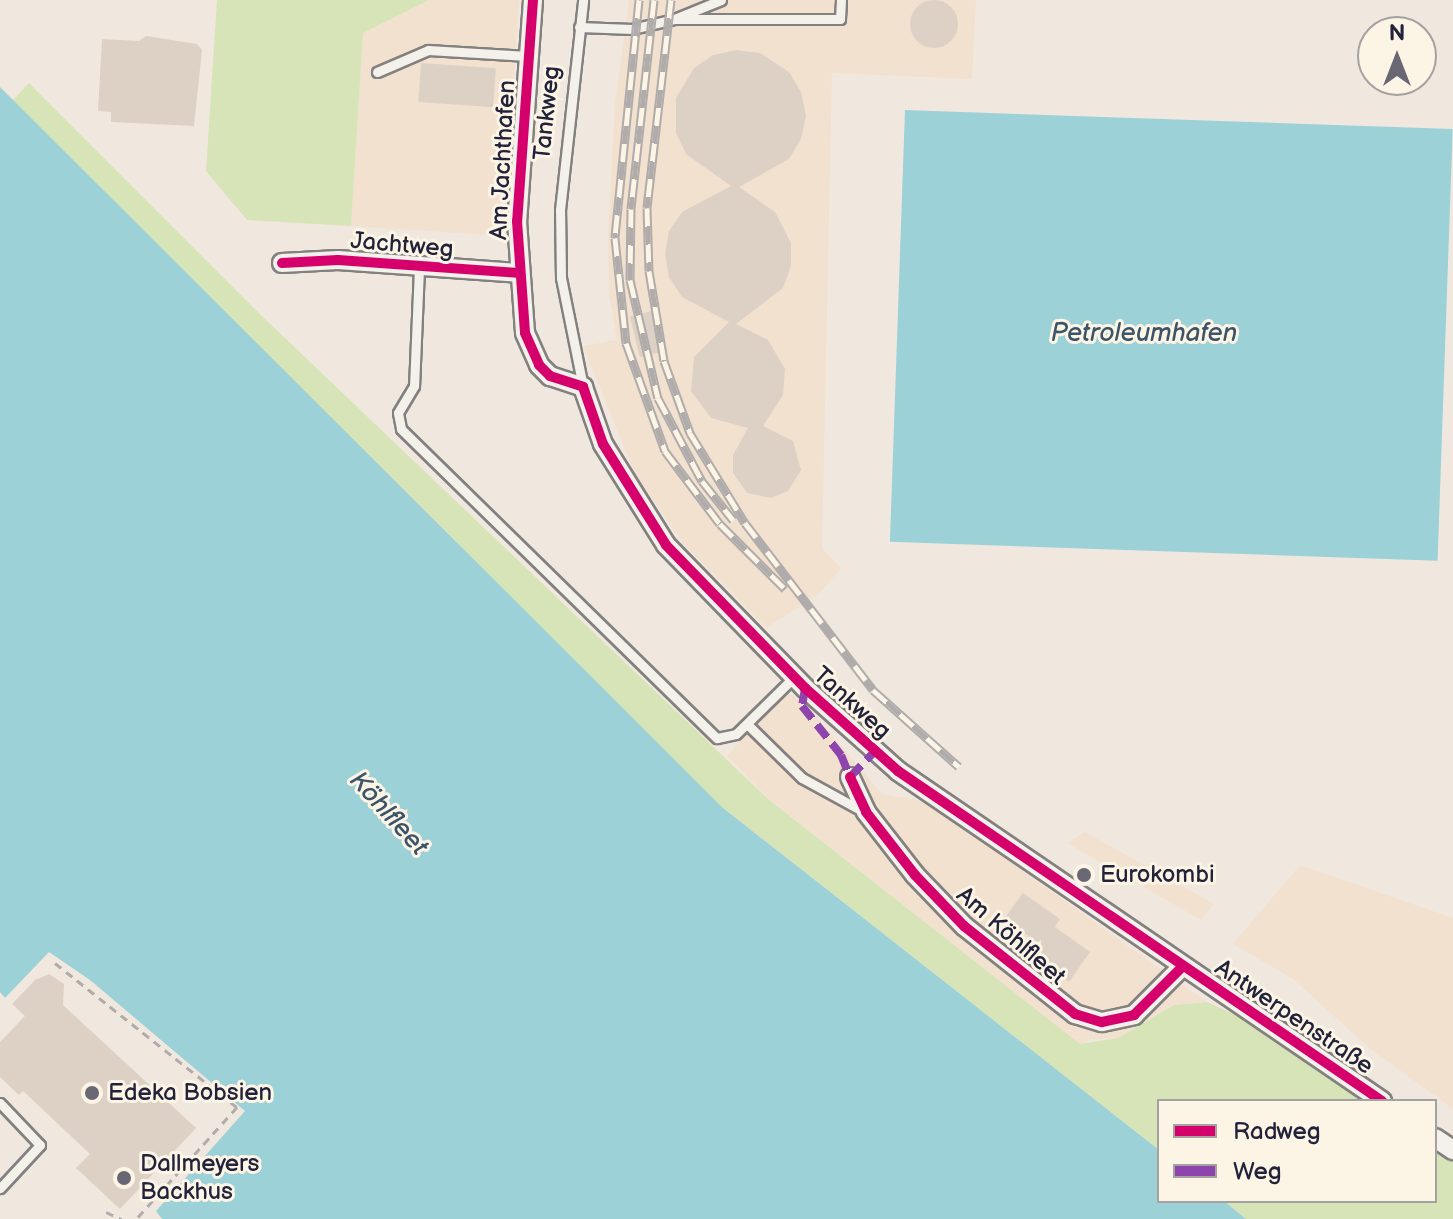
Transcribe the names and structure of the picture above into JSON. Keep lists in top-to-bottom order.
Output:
{
  "streets": {
    "street": [
      "Tankweg",
      "Am Jachthafen",
      "Jachtweg",
      "Am Köhlfleet",
      "Antwerpenstraße"
    ]
  },
  "crossings": [
    ["Tankweg", "Am Jachthafen"],
    ["Tankweg", "Am Köhlfleet"],
    ["Tankweg", "Antwerpenstraße"],
    ["Am Jachthafen", "Jachtweg"],
    ["Am Köhlfleet", "Antwerpenstraße"]
  ],
  "water": ["Petroleumhafen", "Köhlfleet"],
  "places": ["Eurokombi", "Edeka Bobsien", "Dallmeyers Backhus"],
  "legend": ["Radweg", "Weg"],
  "north": "top"
}
